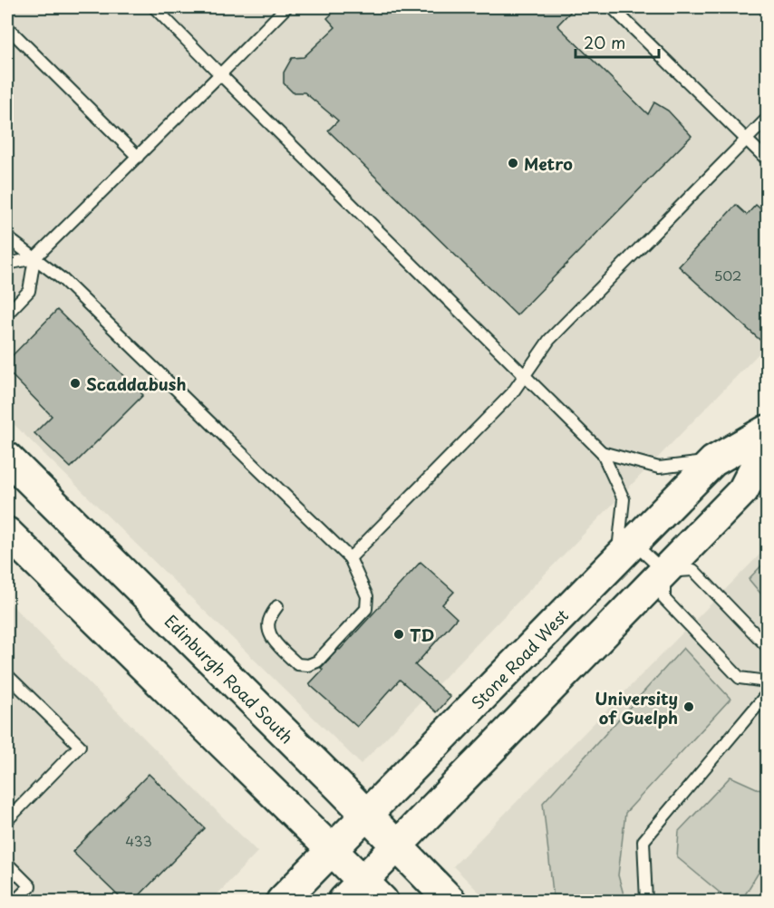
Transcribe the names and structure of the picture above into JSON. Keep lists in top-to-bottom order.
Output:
{
  "streets": {
    "main road": ["Stone Road West", "Edinburgh Road South"]
  },
  "crossings": [
    ["Stone Road West", "Edinburgh Road South"]
  ],
  "places": [
    "Metro",
    "Scaddabush",
    "TD",
    "University of Guelph"
  ],
  "house_numbers": ["502", "433"],
  "scale_bar": "20 m"
}
